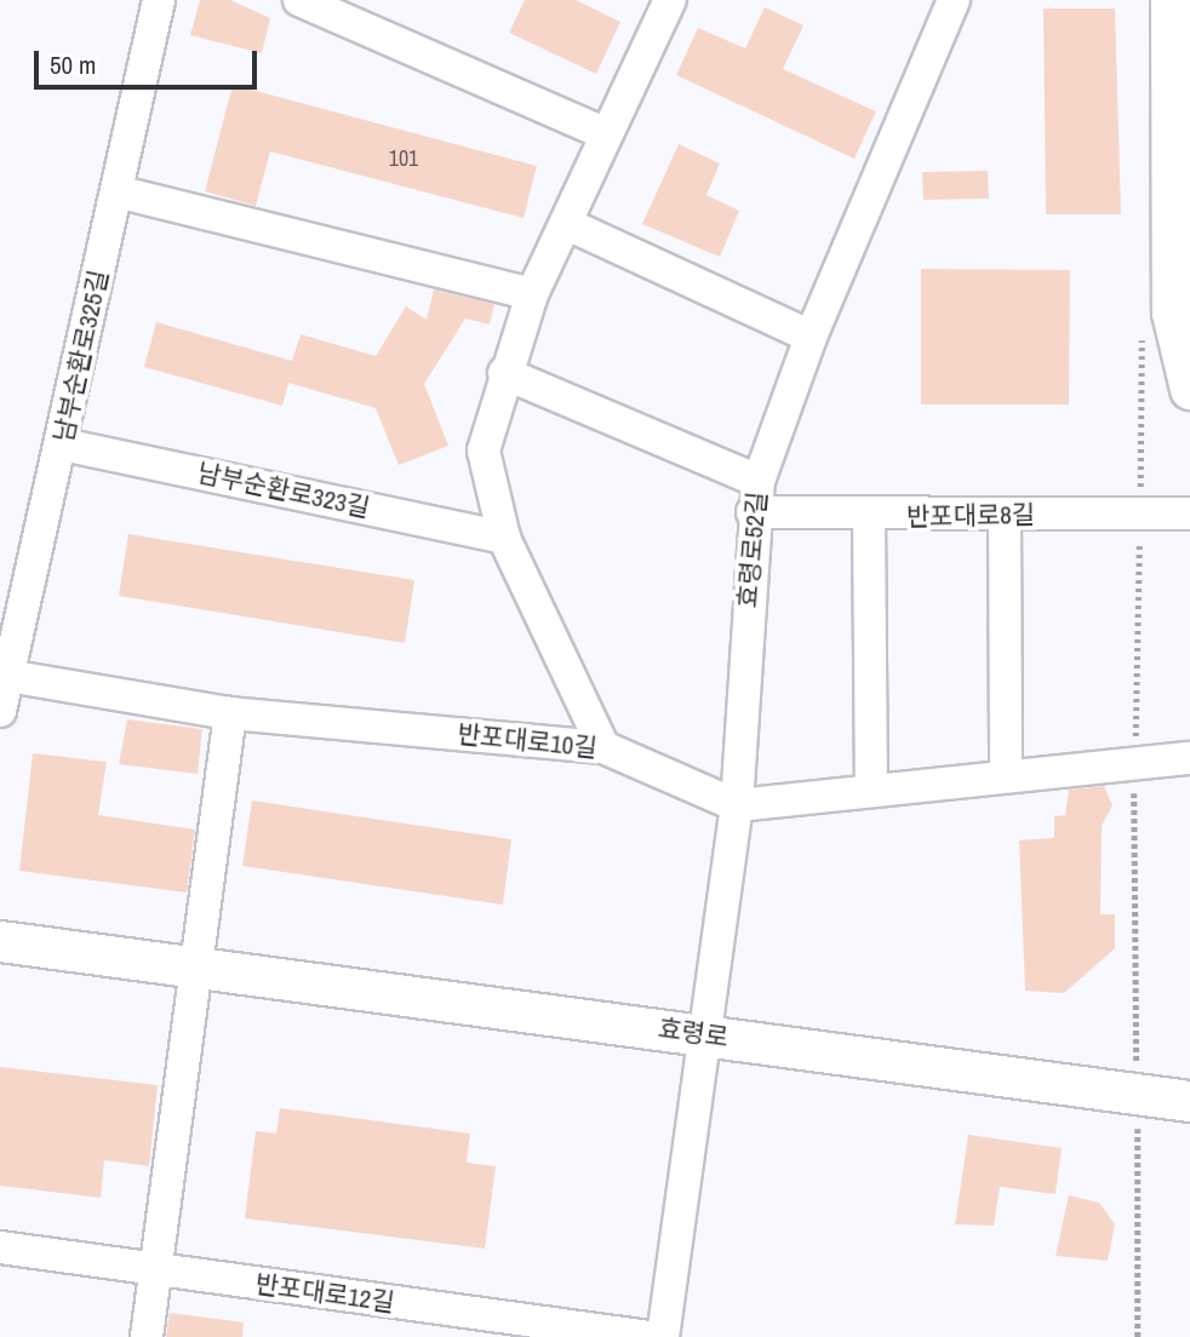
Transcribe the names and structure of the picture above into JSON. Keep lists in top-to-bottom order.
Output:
{
  "streets": {
    "main road": ["효령로"],
    "street": [
      "남부순환로325길",
      "남부순환로323길",
      "반포대로8길",
      "효령로52길",
      "반포대로10길",
      "반포대로12길"
    ]
  },
  "crossings": [
    ["남부순환로325길", "남부순환로323길"],
    ["남부순환로325길", "반포대로10길"],
    ["반포대로8길", "효령로52길"],
    ["효령로52길", "반포대로10길"],
    ["효령로52길", "효령로"]
  ],
  "house_numbers": ["101"],
  "scale_bar": "50 m"
}
